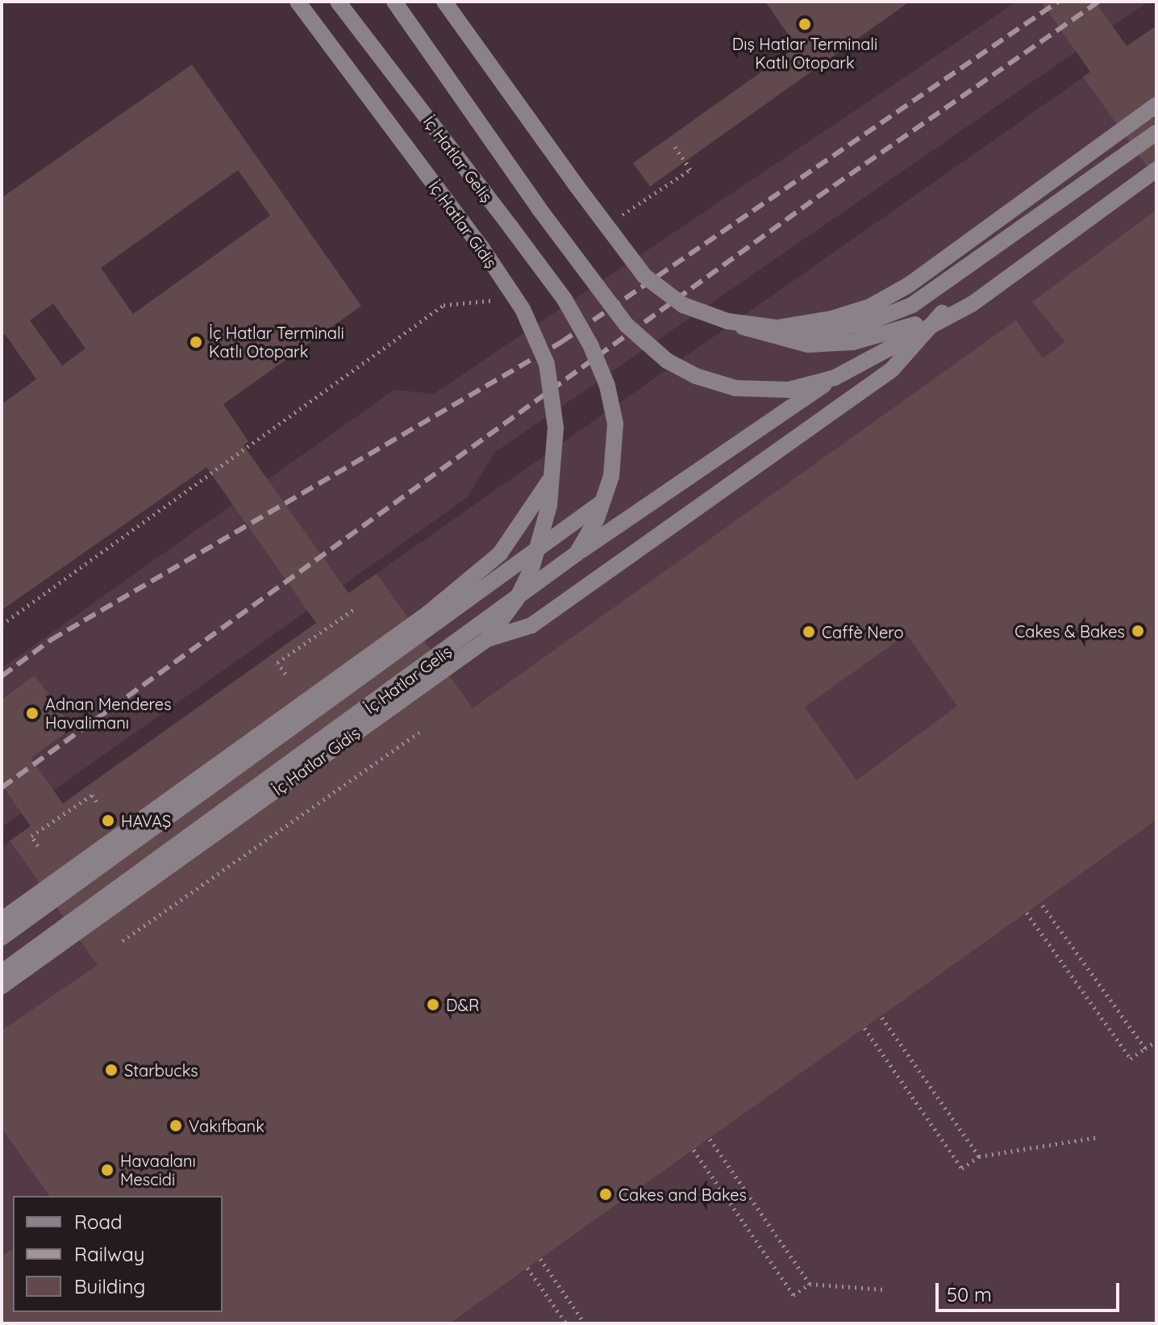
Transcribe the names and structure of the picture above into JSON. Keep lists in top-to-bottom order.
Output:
{
  "streets": {
    "street": ["İç Hatlar Geliş", "İç Hatlar Gidiş"]
  },
  "places": [
    "Dış Hatlar Terminali Katlı Otopark",
    "İç Hatlar Terminali Katlı Otopark",
    "Cakes & Bakes",
    "Caffè Nero",
    "Adnan Menderes Havalimanı",
    "HAVAŞ",
    "D&R",
    "Starbucks",
    "Vakıfbank",
    "Havaalanı Mescidi",
    "Cakes and Bakes"
  ],
  "legend": ["Road", "Railway", "Building"],
  "scale_bar": "50 m"
}
